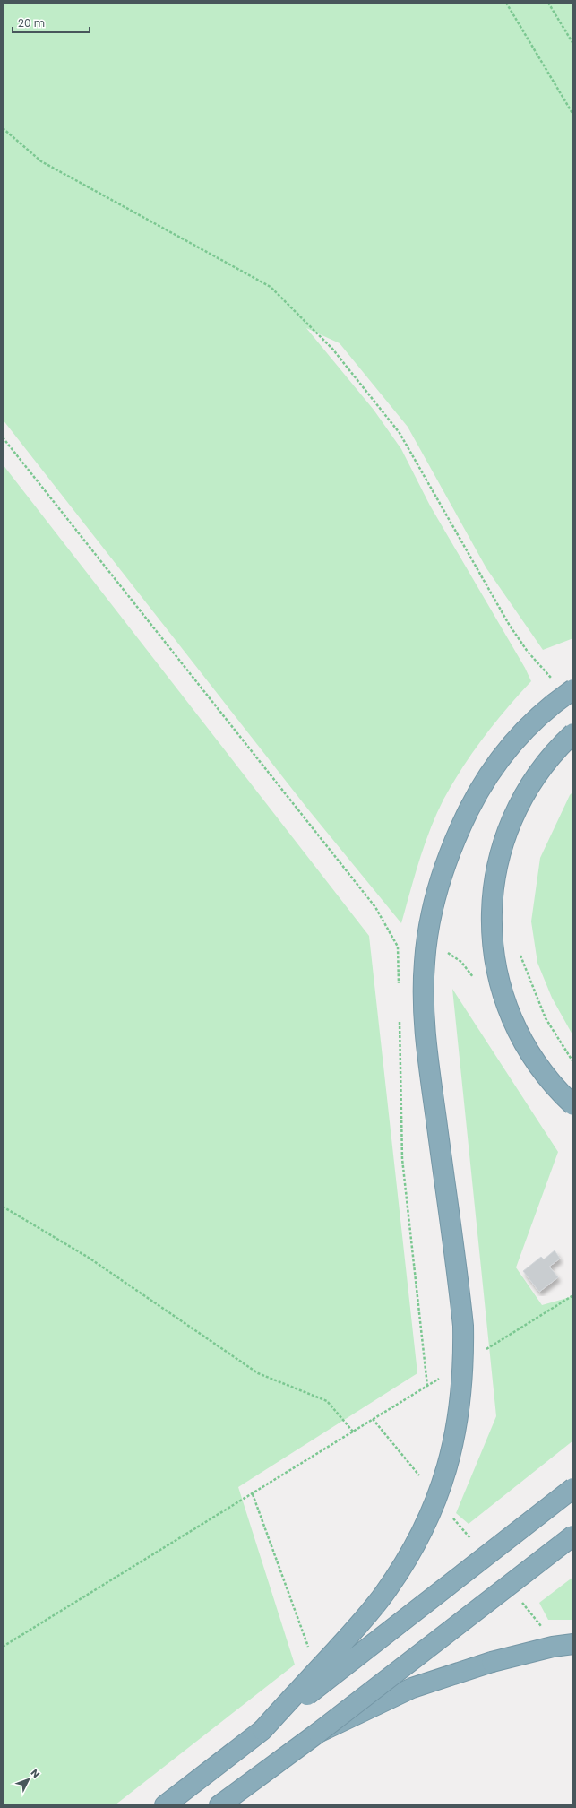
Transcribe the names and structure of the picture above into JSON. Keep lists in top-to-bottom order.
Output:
{
  "scale_bar": "20 m",
  "north": "top right"
}
